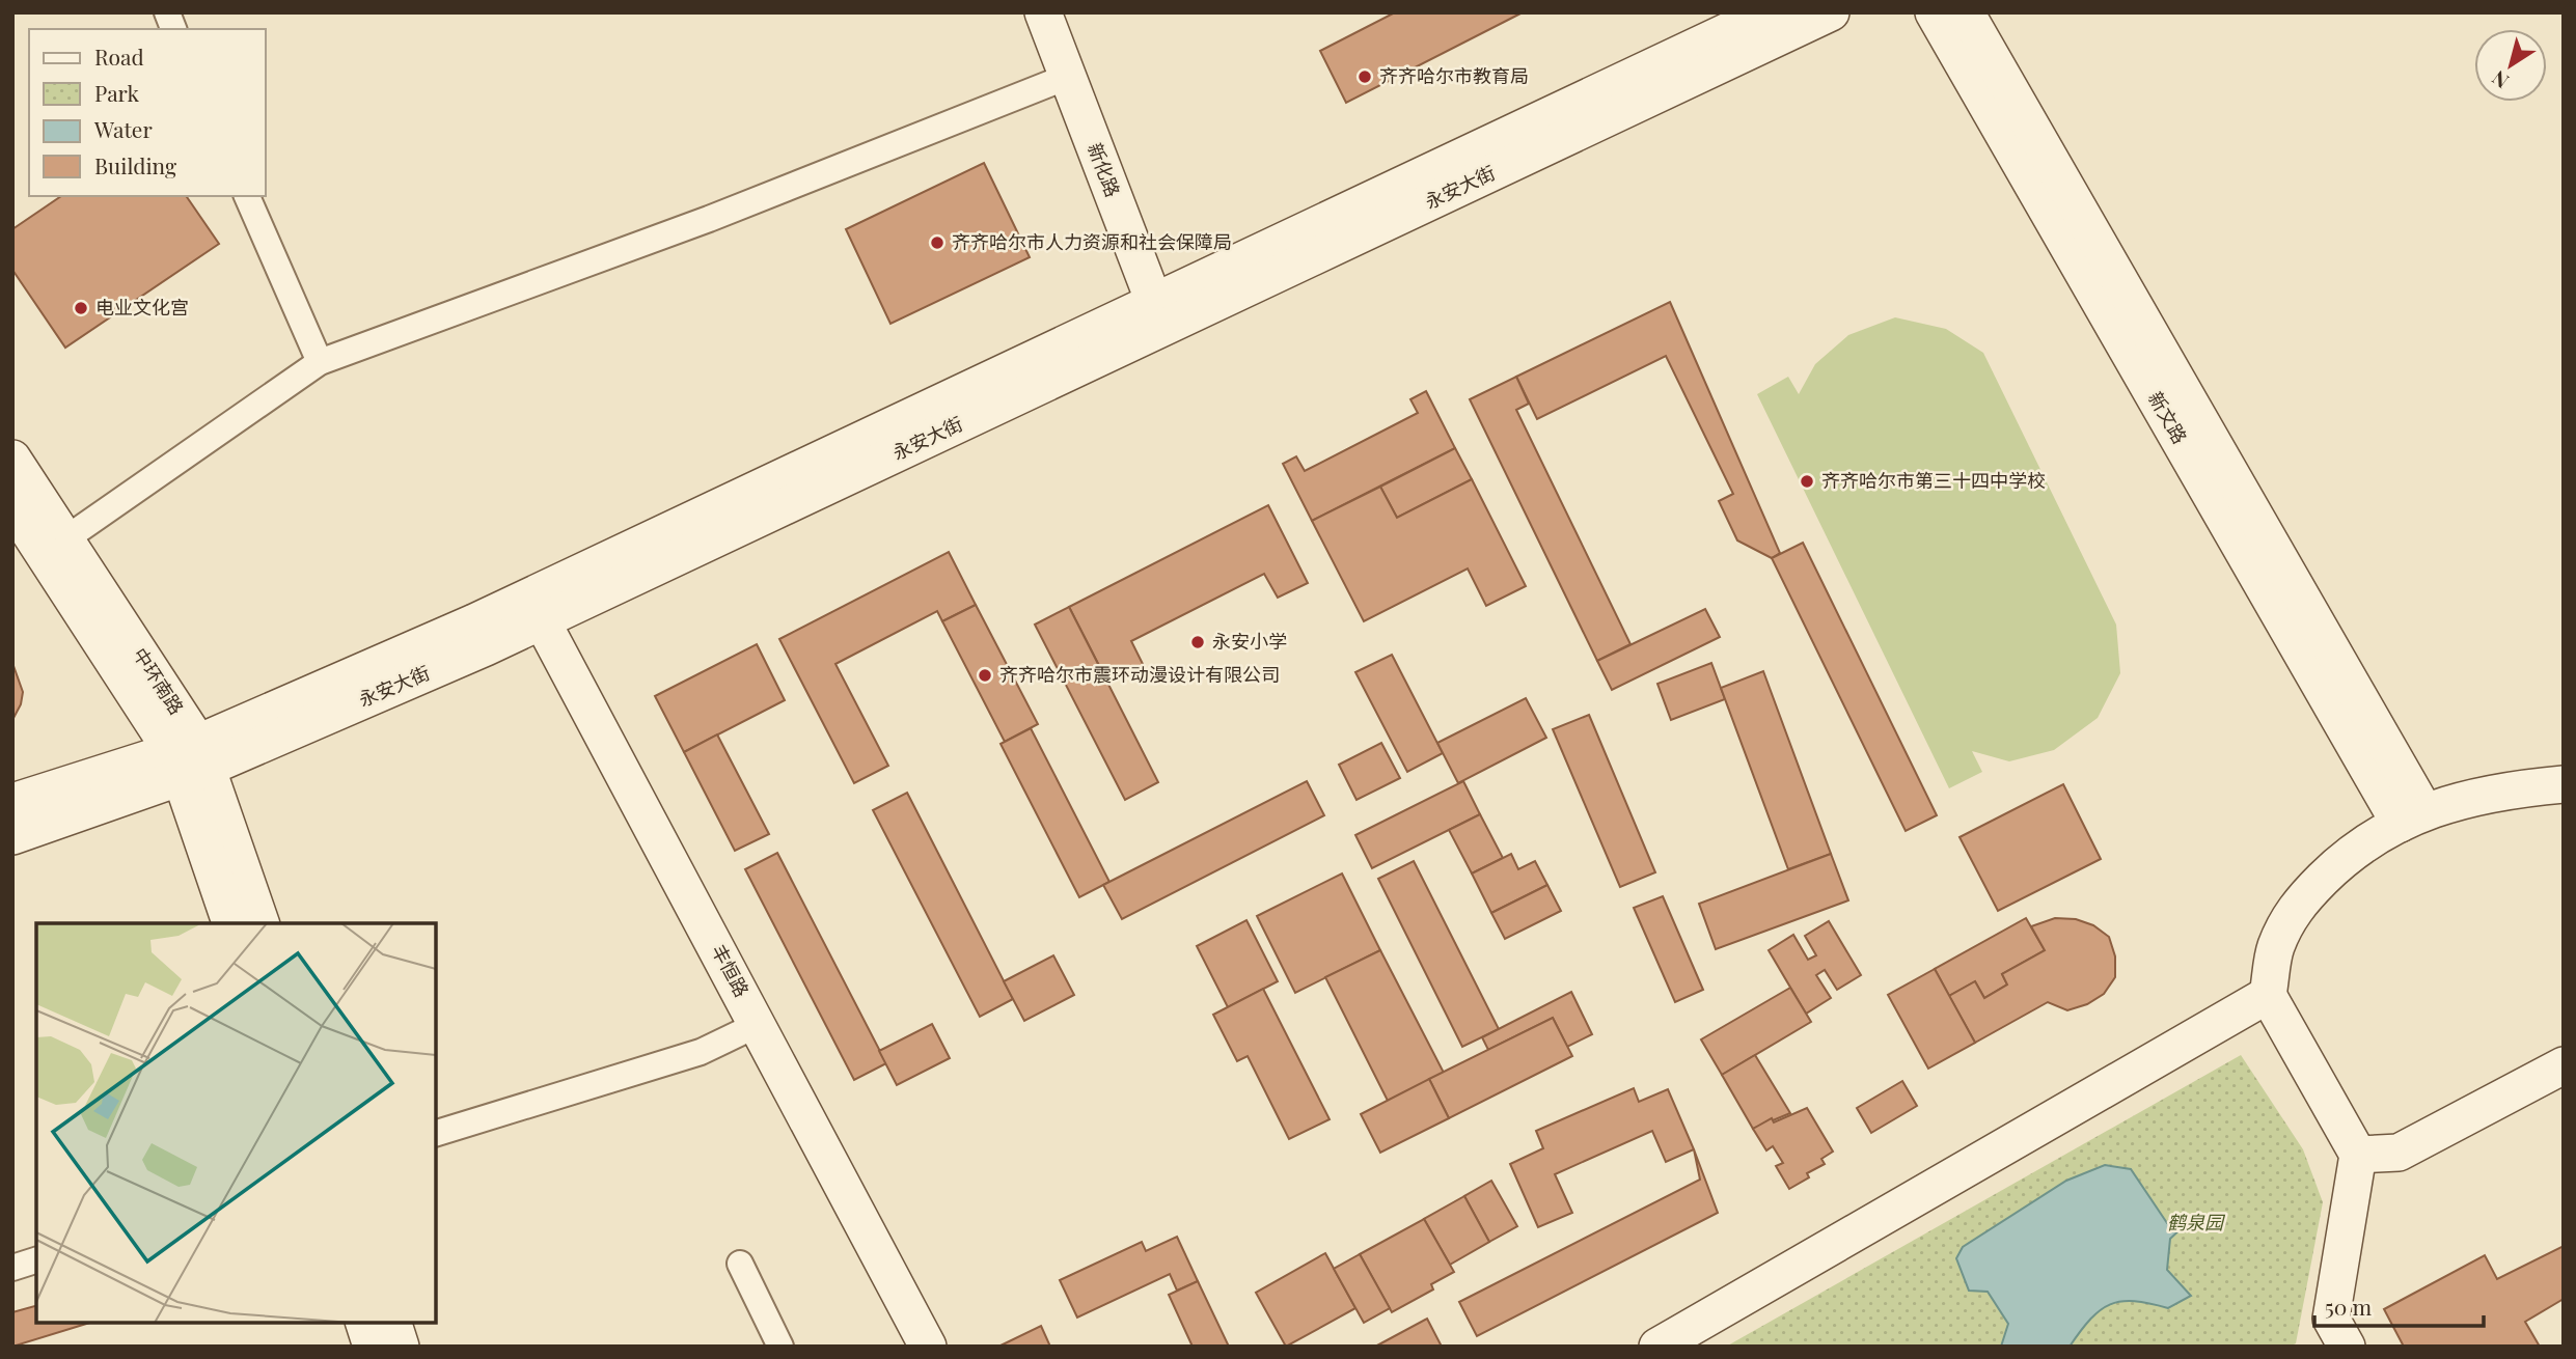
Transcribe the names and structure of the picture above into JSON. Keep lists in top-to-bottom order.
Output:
{
  "streets": {
    "main road": [
      "新化路",
      "永安大街",
      "新文路",
      "中环南路",
      "丰恒路"
    ]
  },
  "crossings": [
    ["新化路", "永安大街"],
    ["永安大街", "中环南路"],
    ["永安大街", "丰恒路"]
  ],
  "parks": ["鹤泉园"],
  "places": [
    "齐齐哈尔市教育局",
    "齐齐哈尔市人力资源和社会保障局",
    "电业文化宫",
    "齐齐哈尔市第三十四中学校",
    "永安小学",
    "齐齐哈尔市震环动漫设计有限公司"
  ],
  "legend": [
    "Road",
    "Park",
    "Water",
    "Building"
  ],
  "scale_bar": "50 m",
  "north": "bottom left"
}
